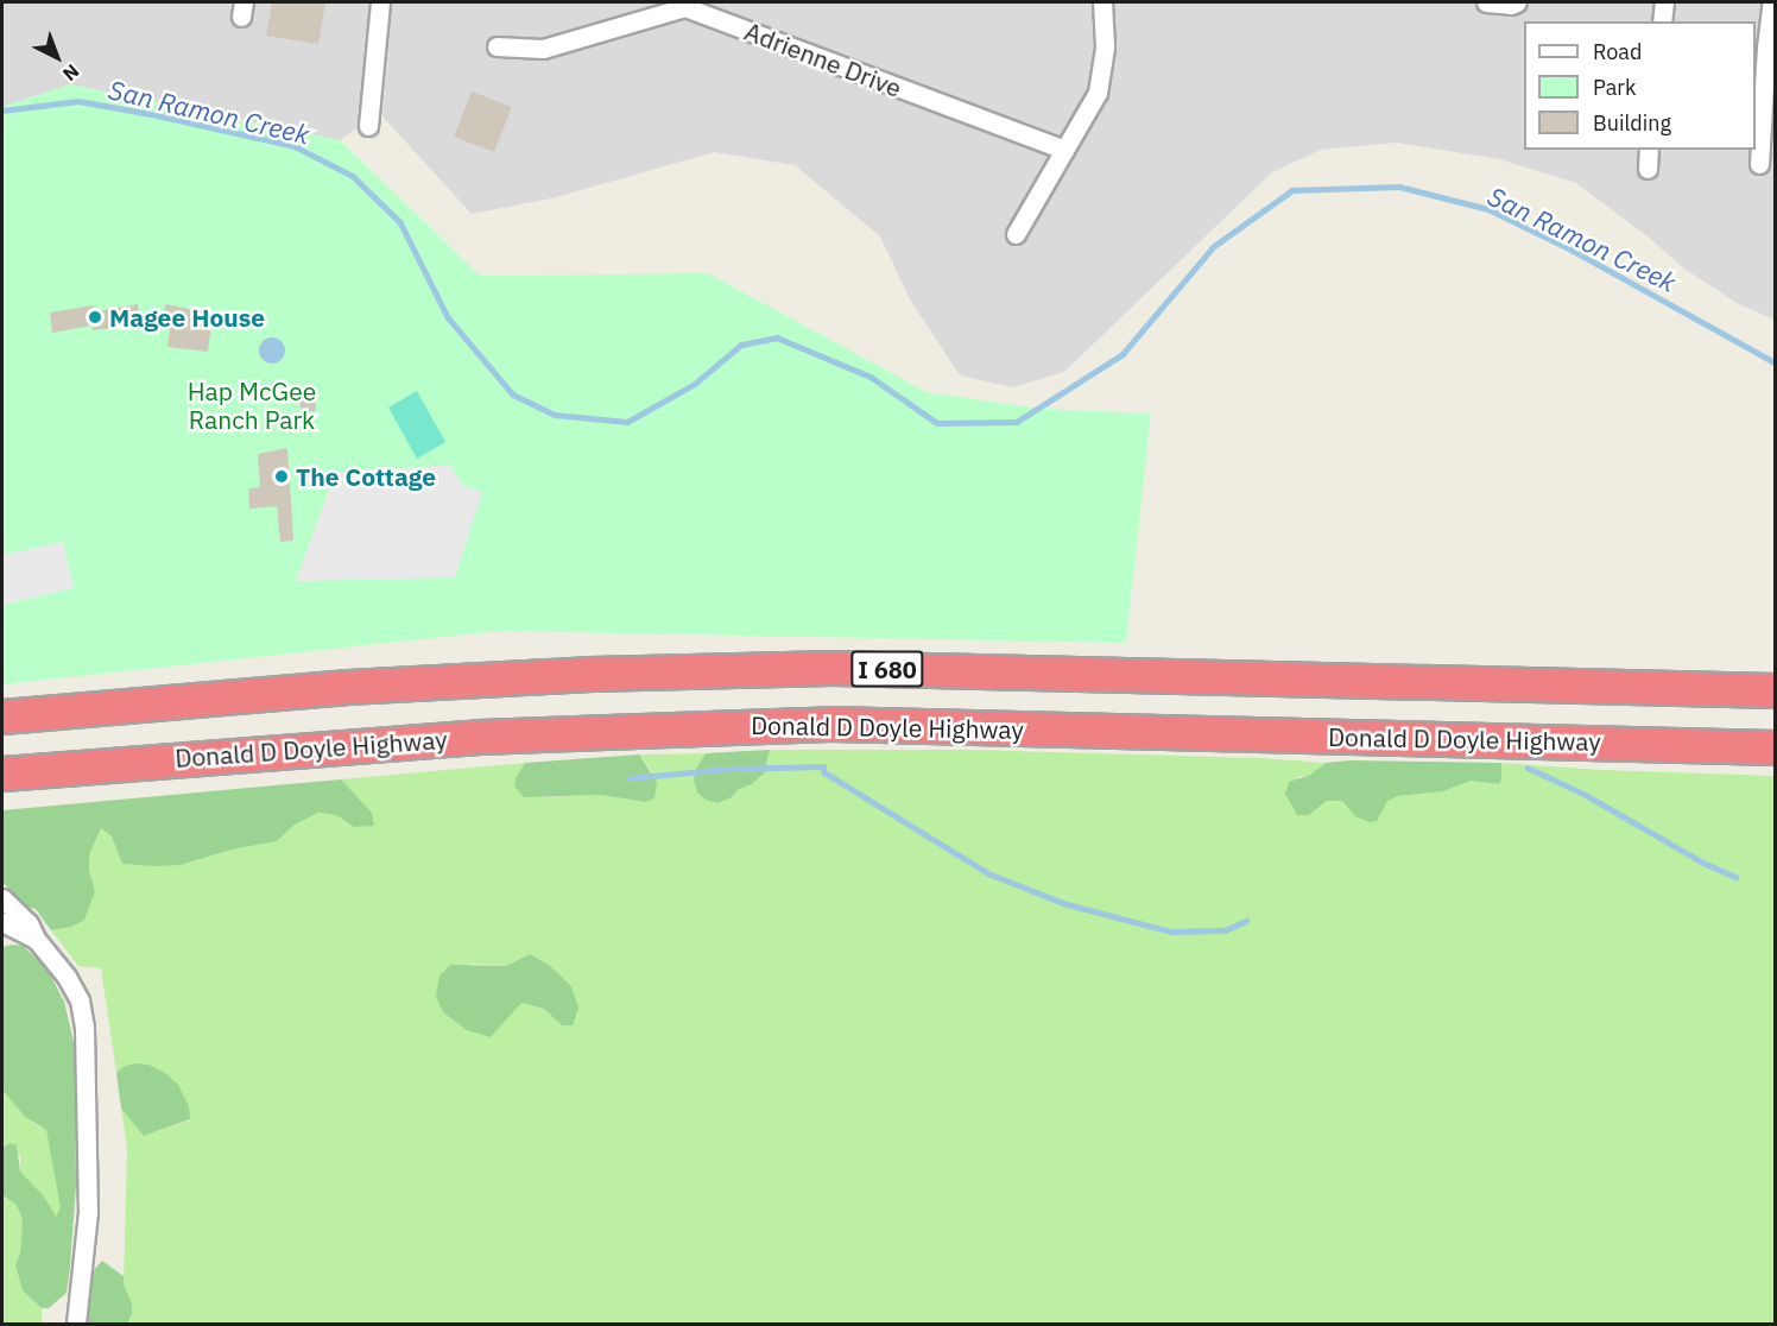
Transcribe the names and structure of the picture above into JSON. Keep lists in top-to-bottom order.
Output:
{
  "streets": {
    "highway": ["I 680", "Donald D Doyle Highway"],
    "street": ["Adrienne Drive"]
  },
  "water": ["San Ramon Creek"],
  "parks": ["Hap McGee Ranch Park"],
  "places": ["Magee House", "The Cottage"],
  "legend": ["Road", "Park", "Building"],
  "north": "bottom right"
}
